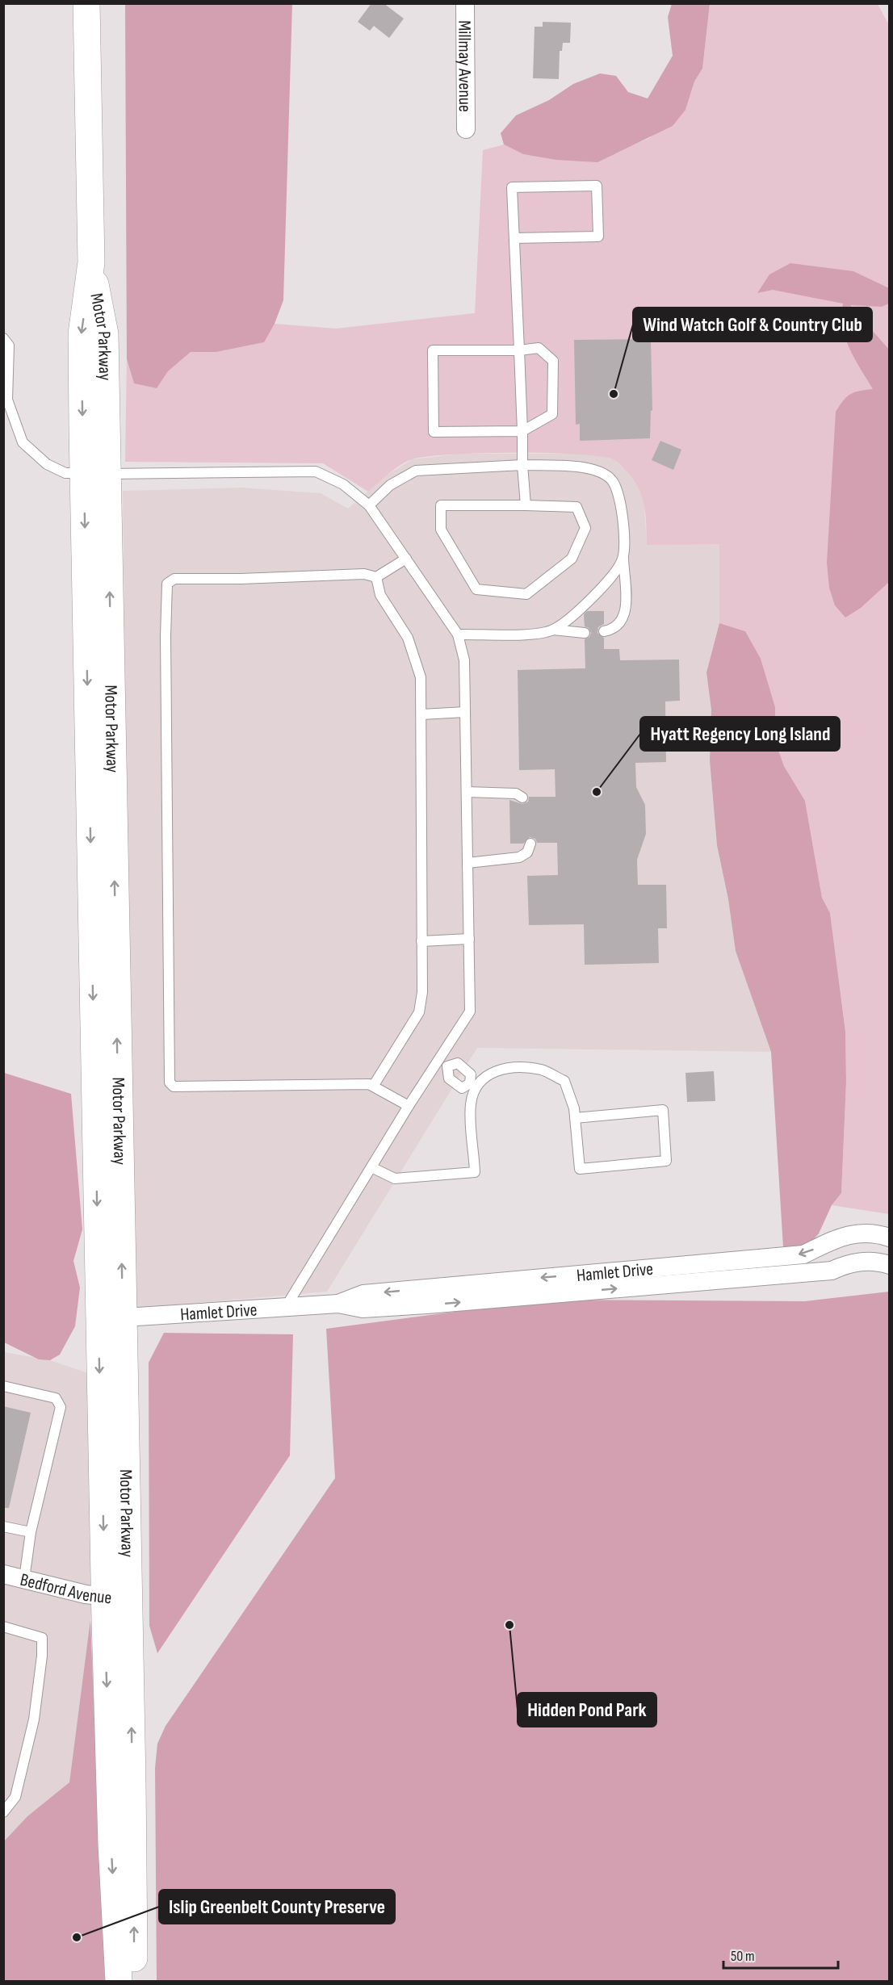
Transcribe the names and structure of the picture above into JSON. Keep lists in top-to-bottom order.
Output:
{
  "streets": {
    "main road": ["Motor Parkway"],
    "street": ["Millmay Avenue", "Hamlet Drive", "Bedford Avenue"]
  },
  "crossings": [
    ["Motor Parkway", "Hamlet Drive"],
    ["Motor Parkway", "Bedford Avenue"]
  ],
  "places": [
    "Wind Watch Golf & Country Club",
    "Hyatt Regency Long Island",
    "Hidden Pond Park",
    "Islip Greenbelt County Preserve"
  ],
  "scale_bar": "50 m"
}
